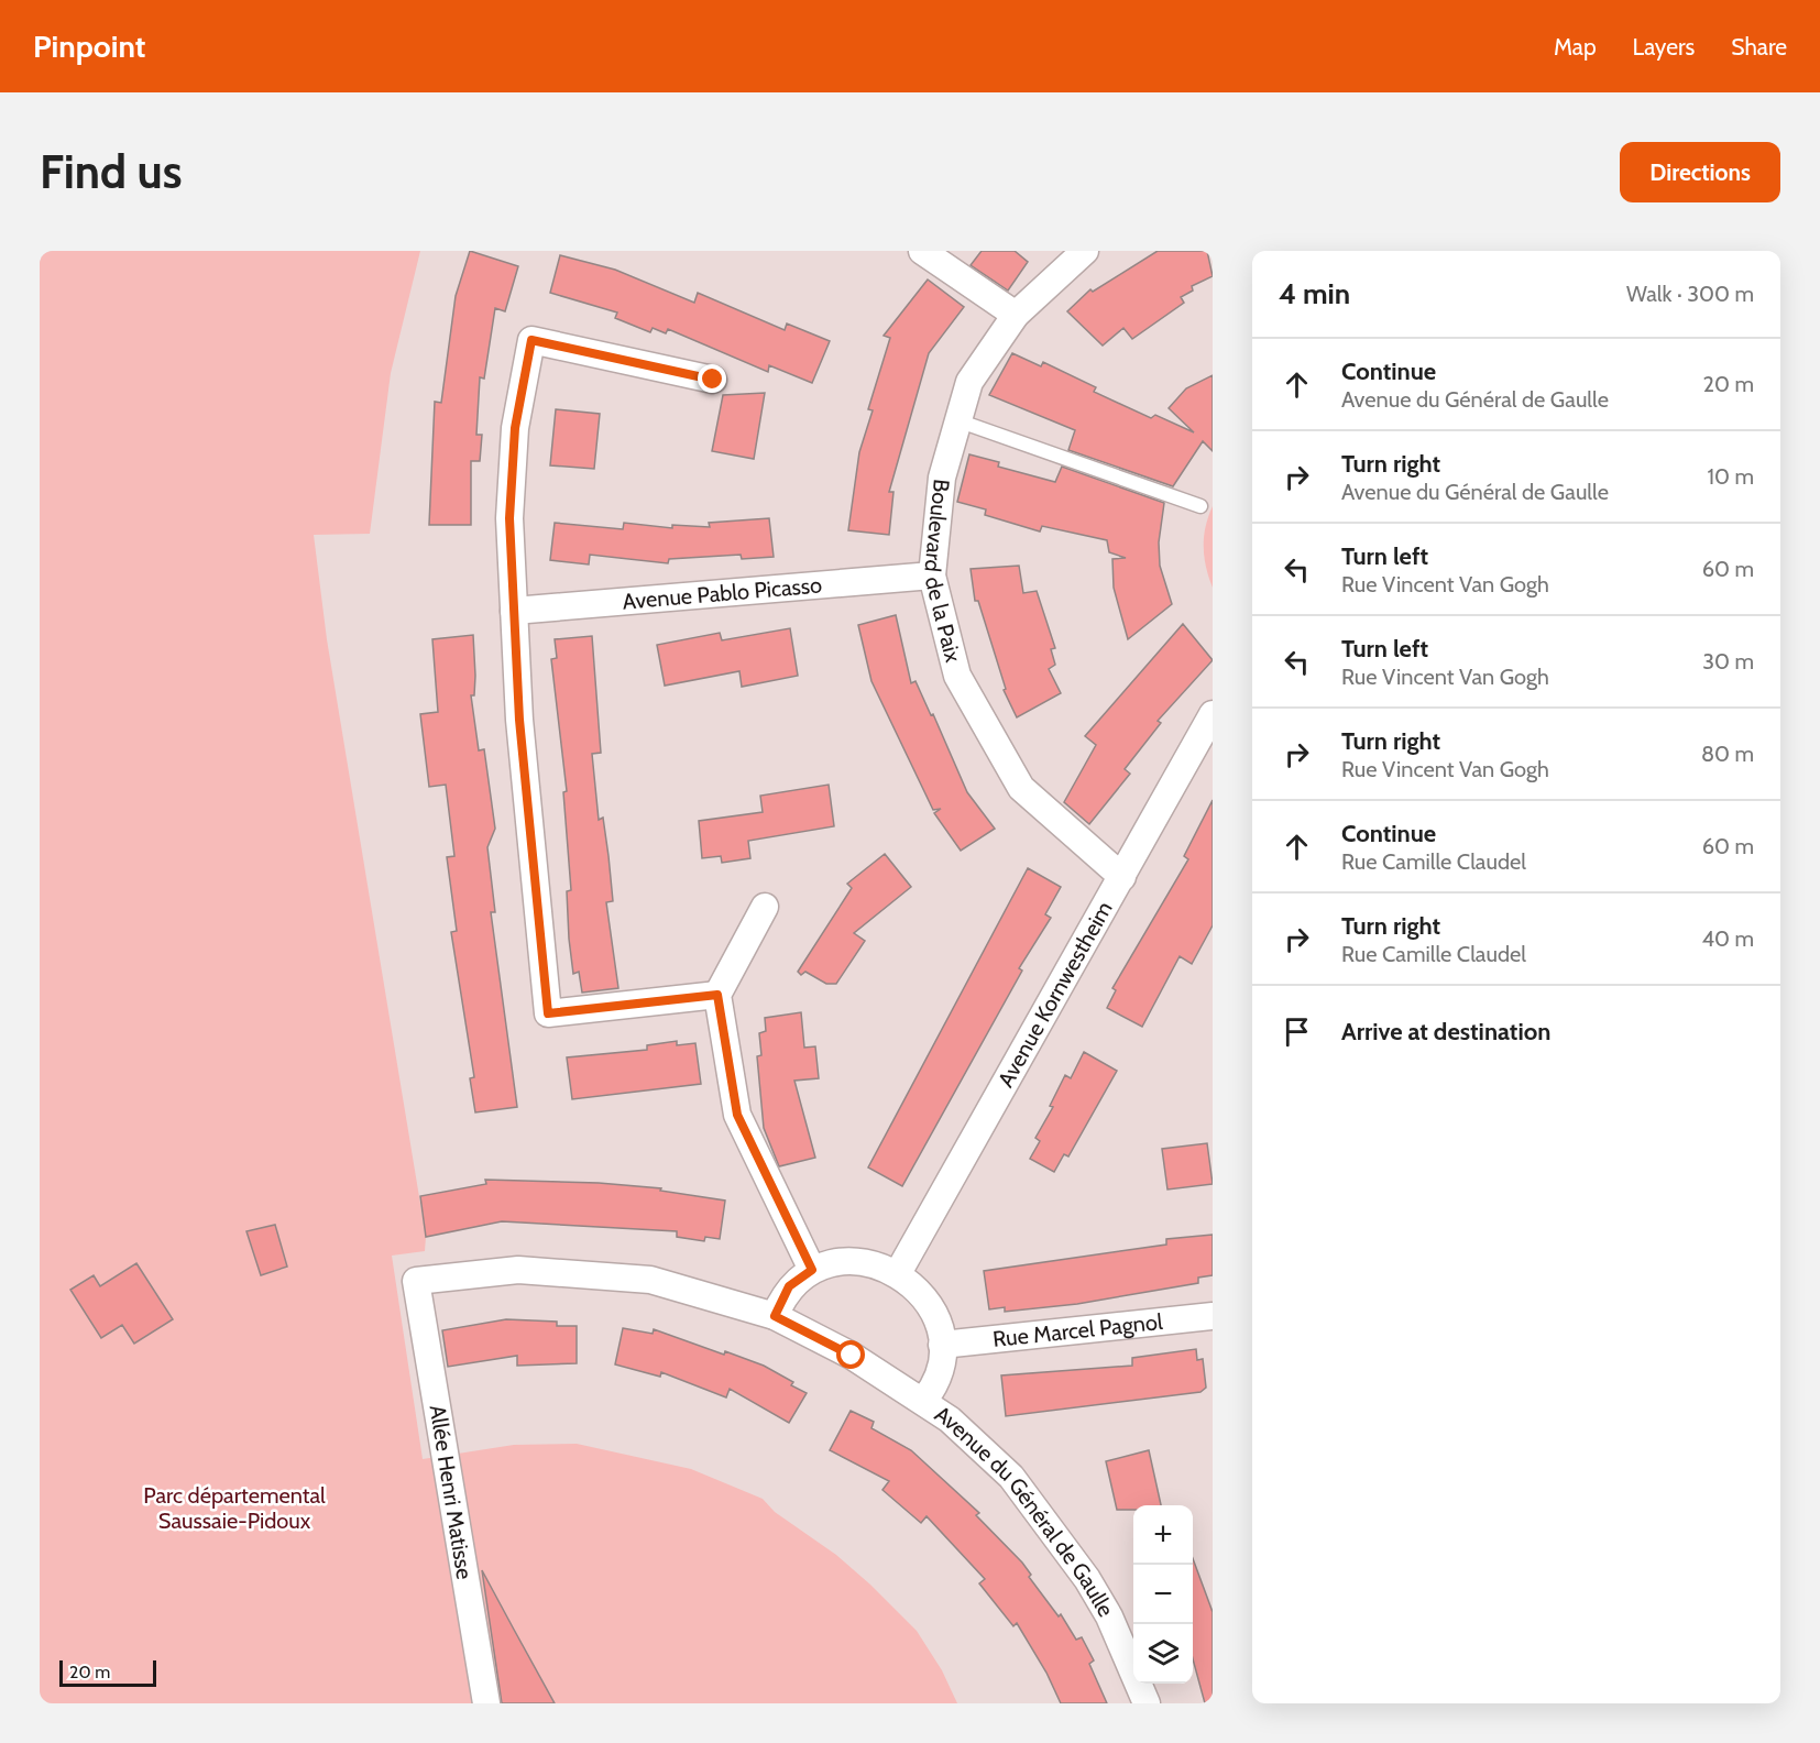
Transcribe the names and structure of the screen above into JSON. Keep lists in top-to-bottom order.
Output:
{
  "streets": {
    "street": [
      "Boulevard de la Paix",
      "Avenue Pablo Picasso",
      "Avenue Kornwestheim",
      "Rue Marcel Pagnol",
      "Allée Henri Matisse",
      "Avenue du Général de Gaulle"
    ]
  },
  "crossings": [
    ["Boulevard de la Paix", "Avenue Pablo Picasso"],
    ["Boulevard de la Paix", "Avenue Kornwestheim"],
    ["Avenue Kornwestheim", "Avenue du Général de Gaulle"],
    ["Rue Marcel Pagnol", "Avenue du Général de Gaulle"],
    ["Allée Henri Matisse", "Avenue du Général de Gaulle"]
  ],
  "parks": ["Parc départemental Saussaie-Pidoux"],
  "scale_bar": "20 m",
  "page": {
    "header": "Pinpoint",
    "nav": ["Map", "Layers", "Share"],
    "buttons": "Directions",
    "title": "Find us",
    "heading": ["4 min", "Walk · 300 m"],
    "list": [
      ["Continue", "Avenue du Général de Gaulle", "20 m"],
      ["Turn right", "Avenue du Général de Gaulle", "10 m"],
      ["Turn left", "Rue Vincent Van Gogh", "60 m"],
      ["Turn left", "Rue Vincent Van Gogh", "30 m"],
      ["Turn right", "Rue Vincent Van Gogh", "80 m"],
      ["Continue", "Rue Camille Claudel", "60 m"],
      ["Turn right", "Rue Camille Claudel", "40 m"],
      "Arrive at destination"
    ],
    "map_buttons": ["+", "−"],
    "scale": "20 m"
  }
}
